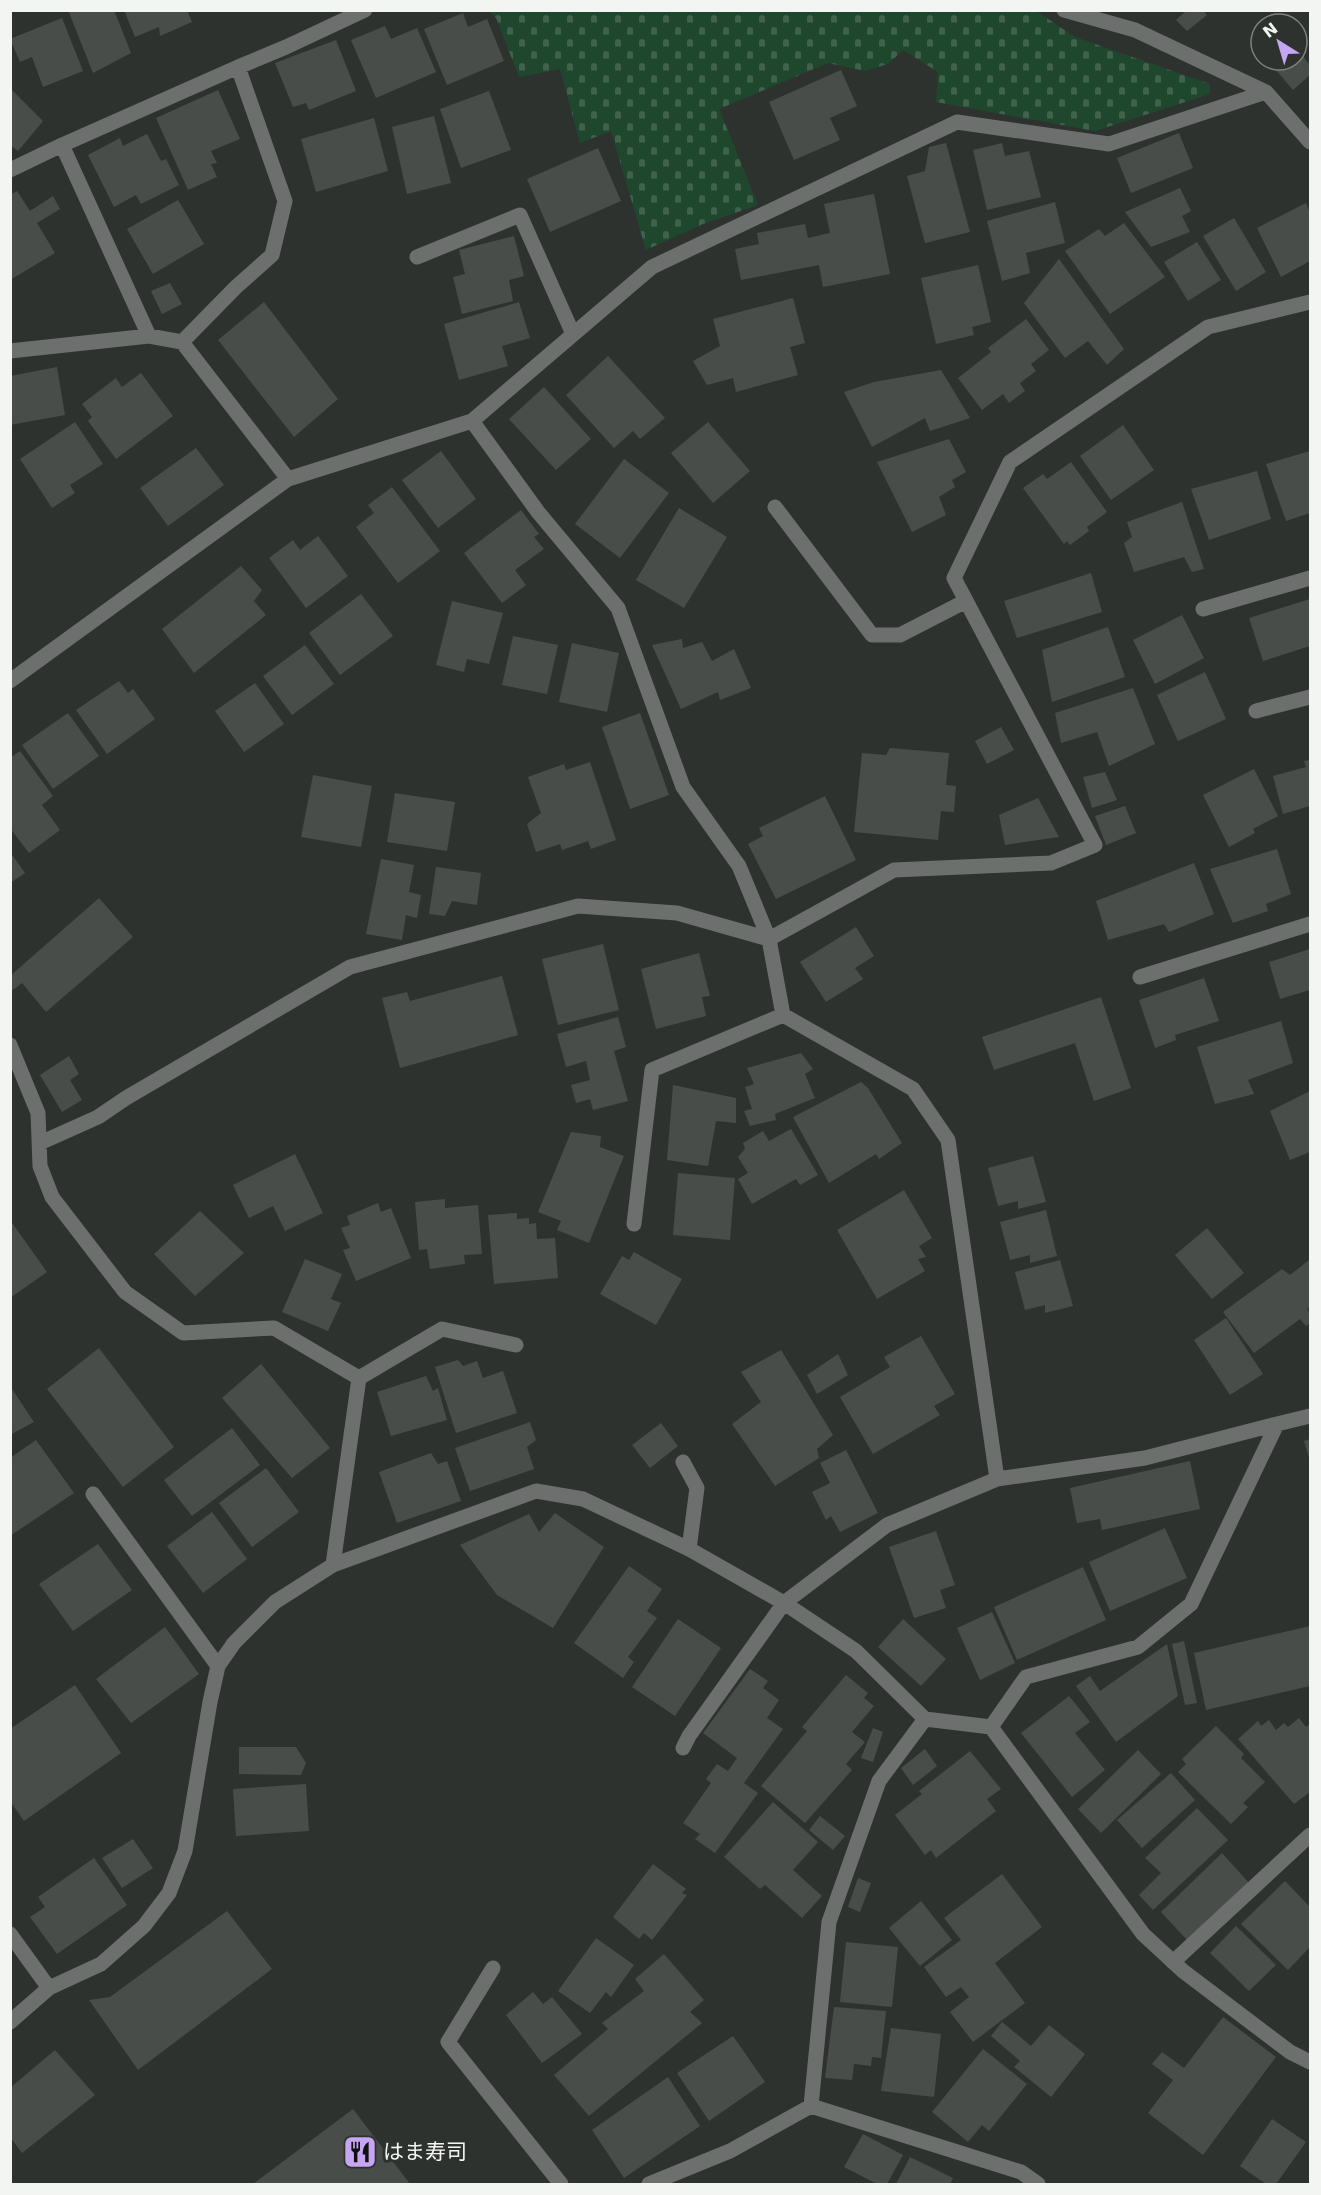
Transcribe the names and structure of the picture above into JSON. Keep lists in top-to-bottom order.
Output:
{
  "places": {
    "restaurant": ["はま寿司"]
  },
  "north": "top left"
}
